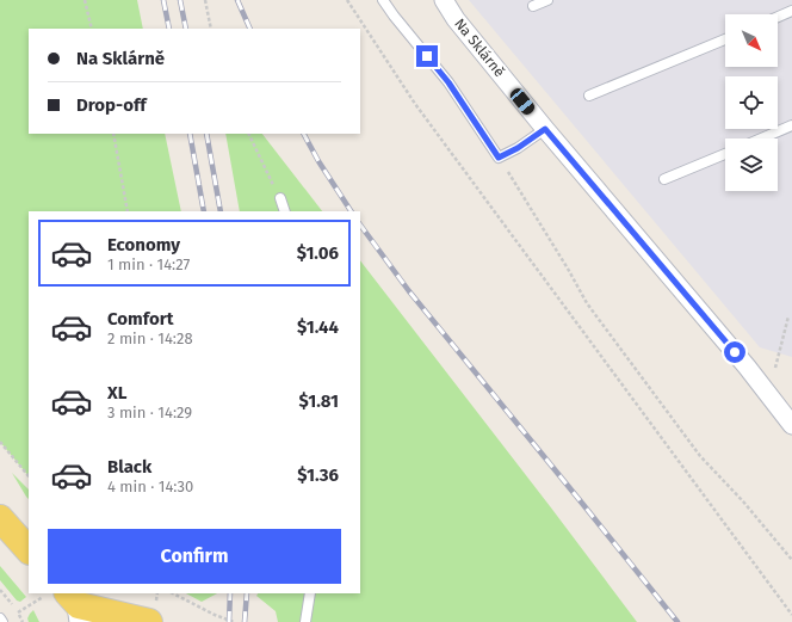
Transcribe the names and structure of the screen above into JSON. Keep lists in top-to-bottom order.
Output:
{
  "streets": {
    "street": ["Na Sklárně"]
  },
  "north": "bottom right",
  "page": {
    "banner": ["Na Sklárně", "Drop-off"],
    "list": [
      {
        "name": "Economy",
        "note": "1 min · 14:27",
        "value": "$1.06"
      },
      {
        "name": "Comfort",
        "note": "2 min · 14:28",
        "value": "$1.44"
      },
      {
        "name": "XL",
        "note": "3 min · 14:29",
        "value": "$1.81"
      },
      {
        "name": "Black",
        "note": "4 min · 14:30",
        "value": "$1.36"
      }
    ],
    "buttons": "Confirm"
  }
}
